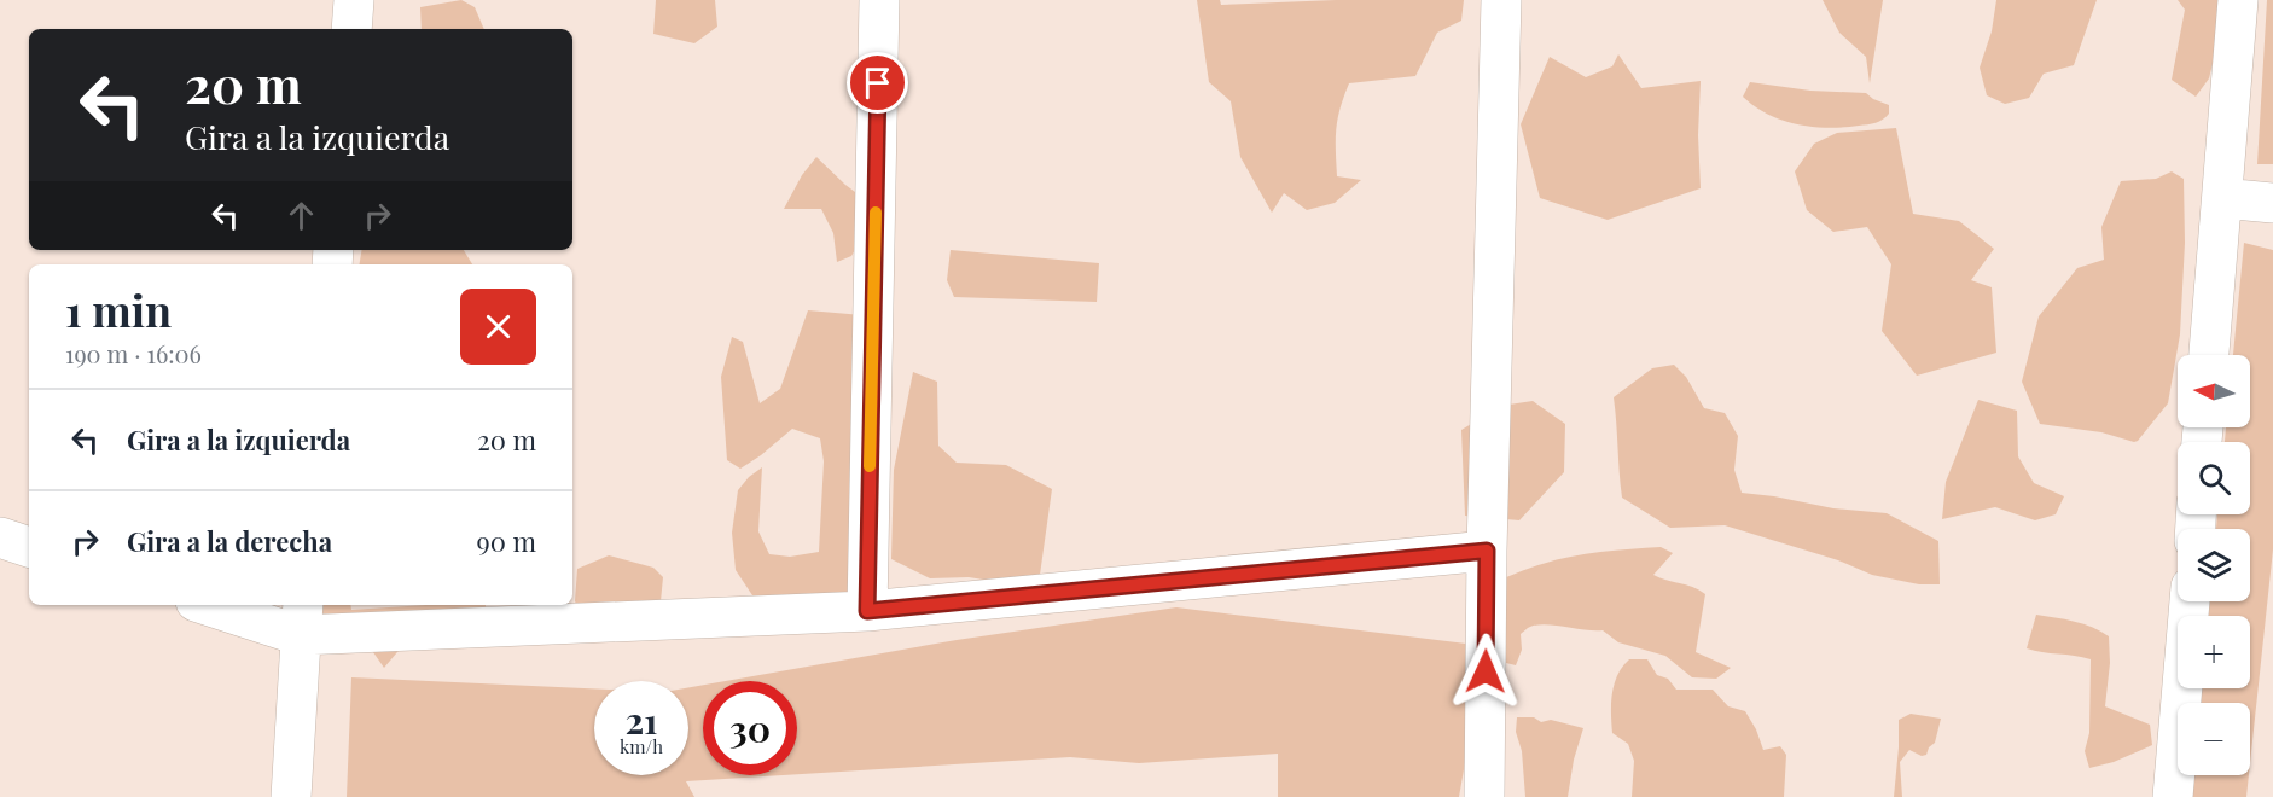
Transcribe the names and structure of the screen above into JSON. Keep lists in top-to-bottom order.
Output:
{
  "north": "left",
  "page": {
    "turn": ["20 m", "Gira a la izquierda"],
    "heading": ["1 min", "190 m · 16:06"],
    "map_buttons": ["+", "−"],
    "list": [
      {
        "name": "Gira a la izquierda",
        "value": "20 m"
      },
      {
        "name": "Gira a la derecha",
        "value": "90 m"
      }
    ],
    "speed": "21 km/h",
    "limit": "30"
  }
}
